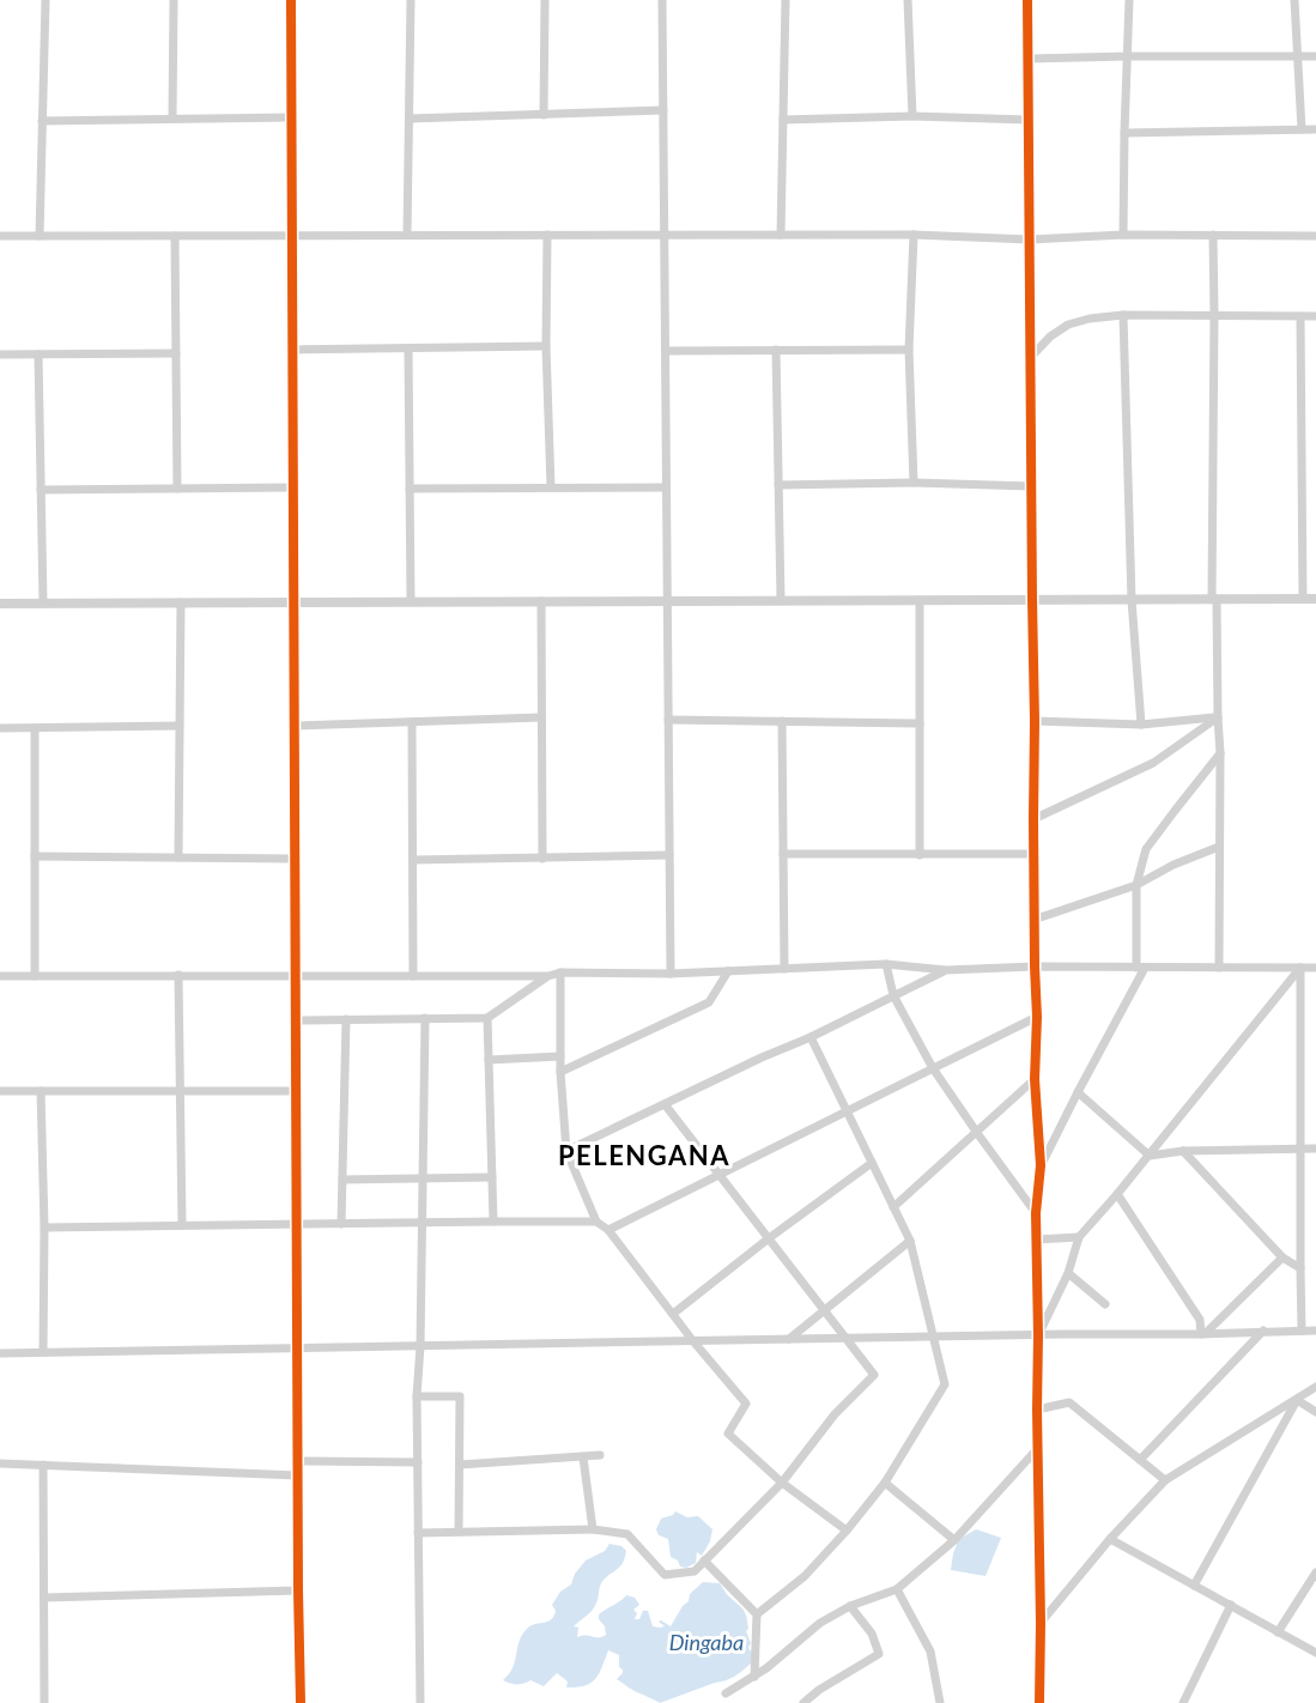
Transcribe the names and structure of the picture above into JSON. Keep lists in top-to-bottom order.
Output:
{
  "districts": ["PELENGANA"],
  "water": ["Dingaba"]
}
